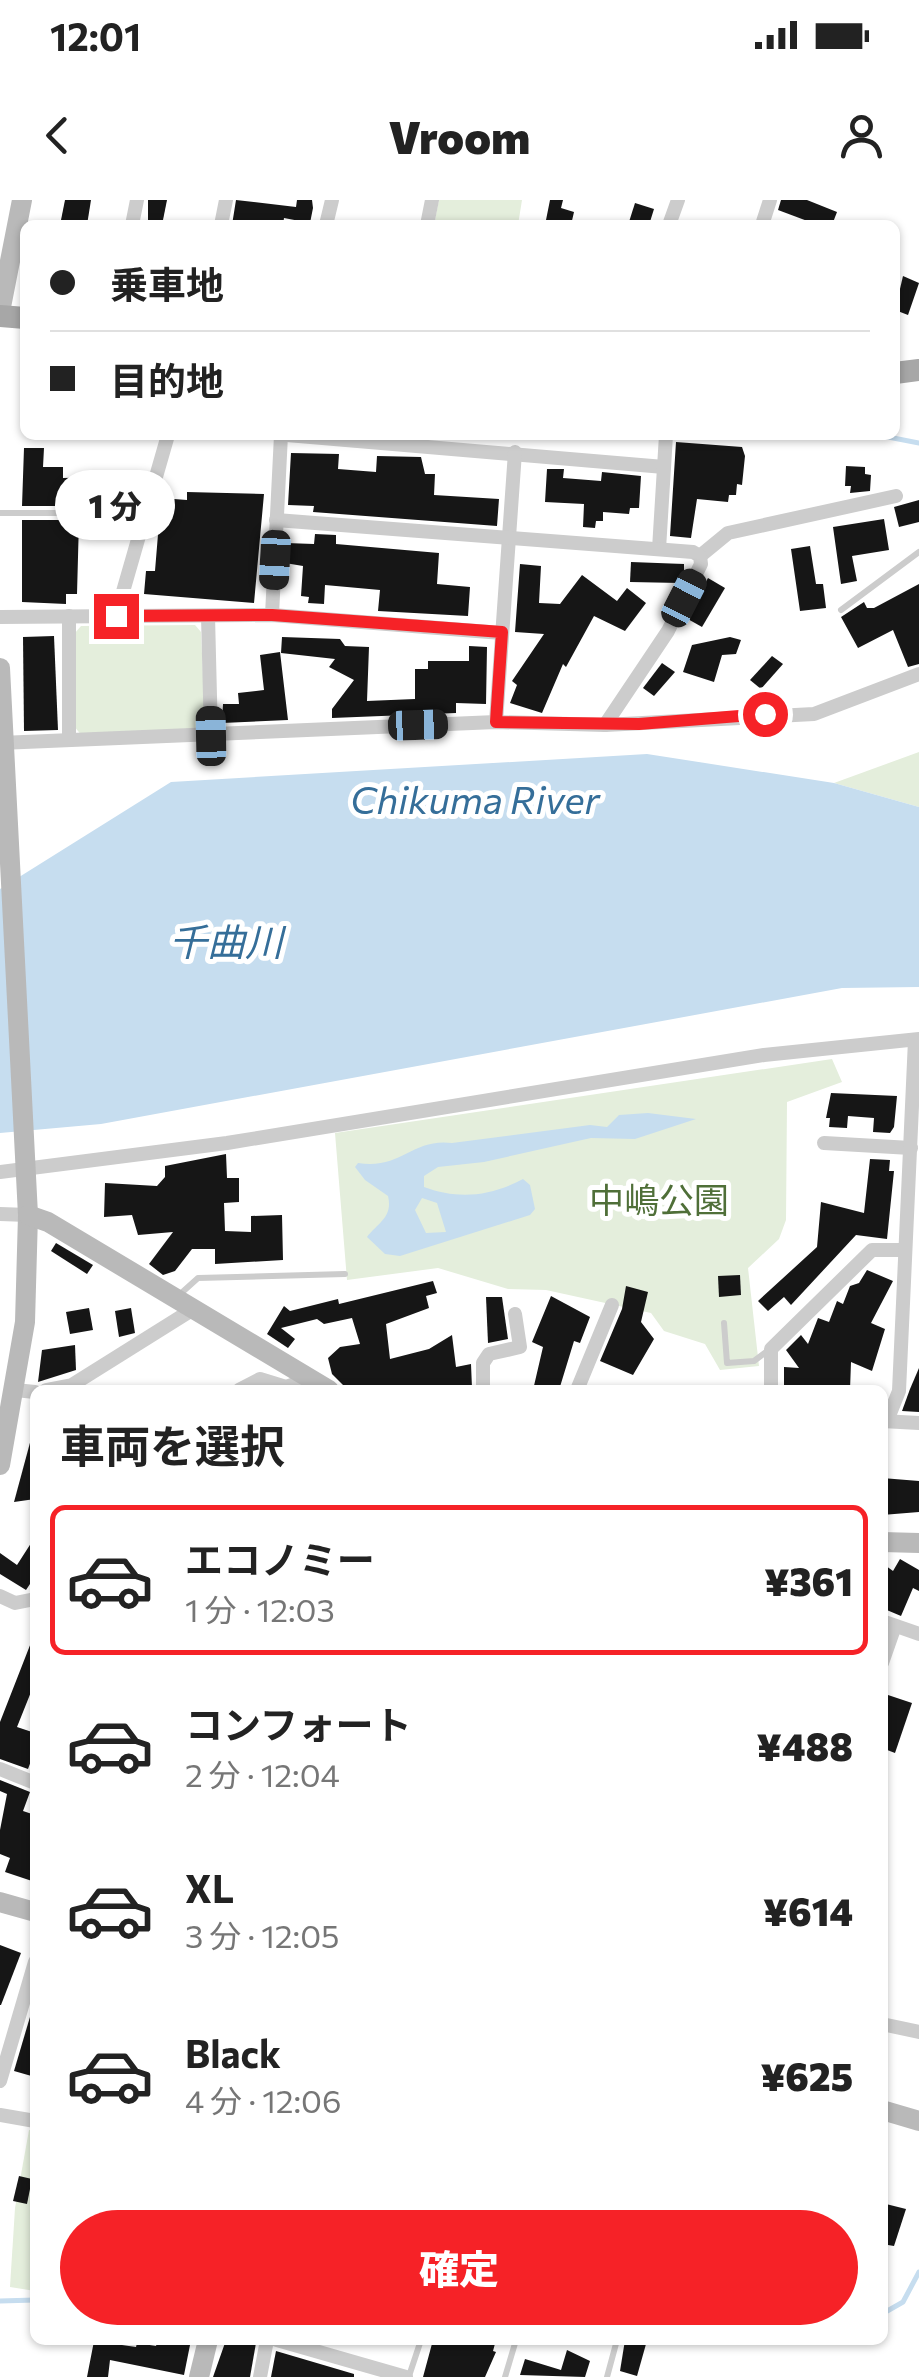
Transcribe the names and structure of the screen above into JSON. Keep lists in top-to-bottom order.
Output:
{
  "water": ["Chikuma River", "千曲川"],
  "parks": ["中嶋公園"],
  "page": {
    "status": "12:01",
    "header": "Vroom",
    "banner": ["乗車地", "目的地"],
    "bubble": "1 分",
    "heading": "車両を選択",
    "list": [
      {
        "name": "エコノミー",
        "note": "1 分 · 12:03",
        "value": "¥361"
      },
      {
        "name": "コンフォート",
        "note": "2 分 · 12:04",
        "value": "¥488"
      },
      {
        "name": "XL",
        "note": "3 分 · 12:05",
        "value": "¥614"
      },
      {
        "name": "Black",
        "note": "4 分 · 12:06",
        "value": "¥625"
      }
    ],
    "buttons": "確定"
  }
}
